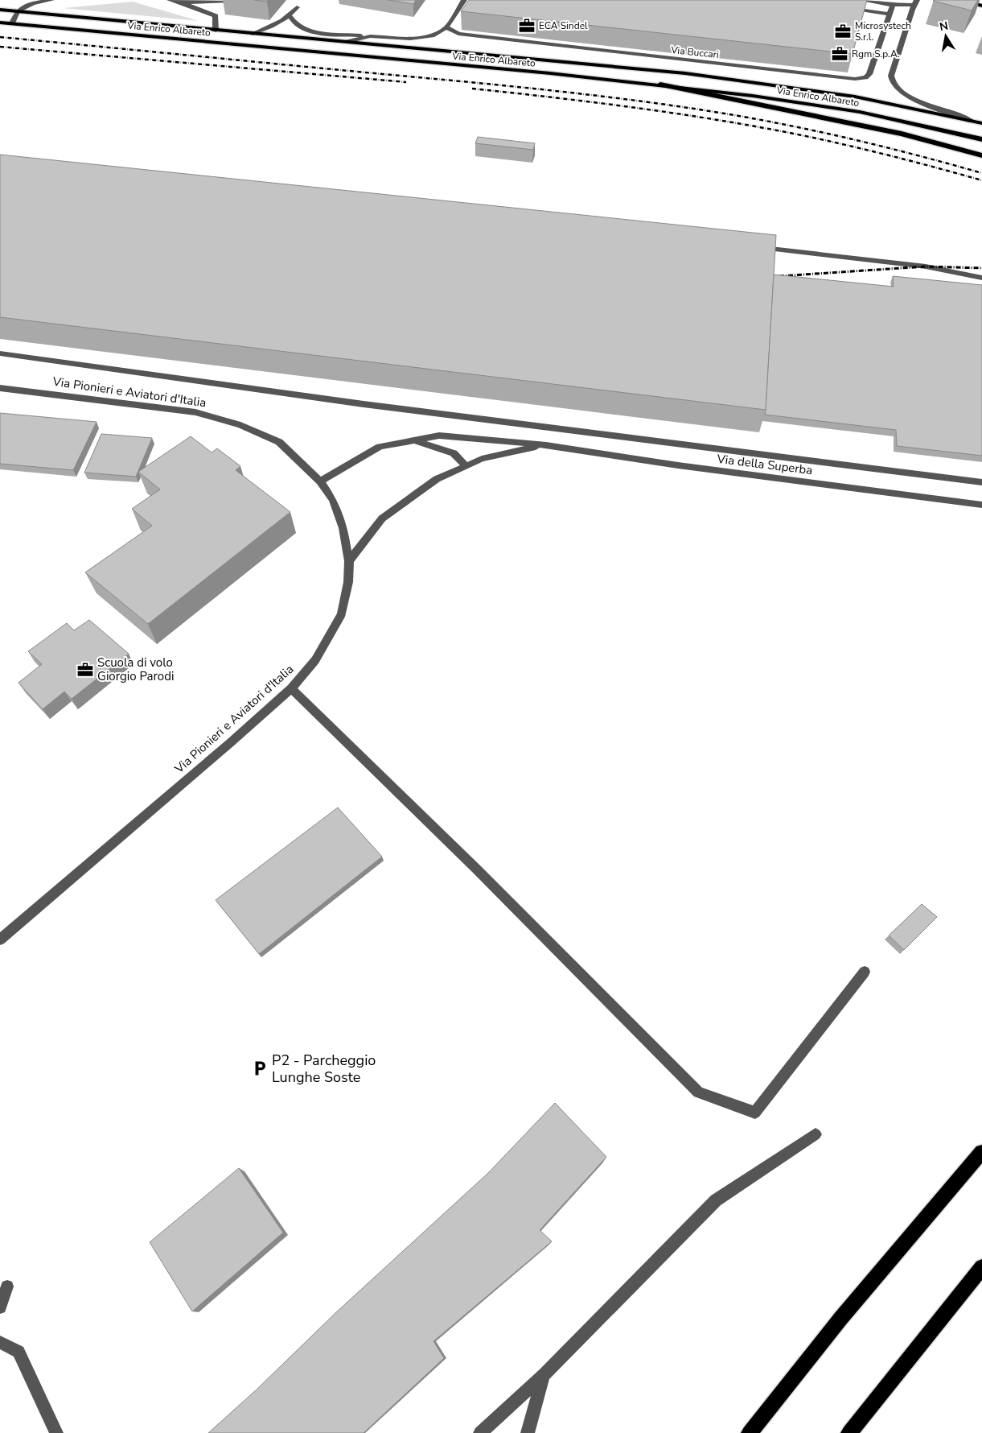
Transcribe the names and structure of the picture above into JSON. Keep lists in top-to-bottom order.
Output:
{
  "streets": {
    "main road": ["Via Enrico Albareto"],
    "street": ["Via Buccari", "Via Pionieri e Aviatori d'Italia", "Via della Superba"]
  },
  "crossings": [
    ["Via Pionieri e Aviatori d'Italia", "Via della Superba"]
  ],
  "places": {
    "office": [
      "ECA Sindel",
      "Microsystech S.r.l.",
      "Rgm S.p.A.",
      "Scuola di volo Giorgio Parodi"
    ],
    "parking": ["P2 - Parcheggio Lunghe Soste"]
  },
  "north": "top"
}
